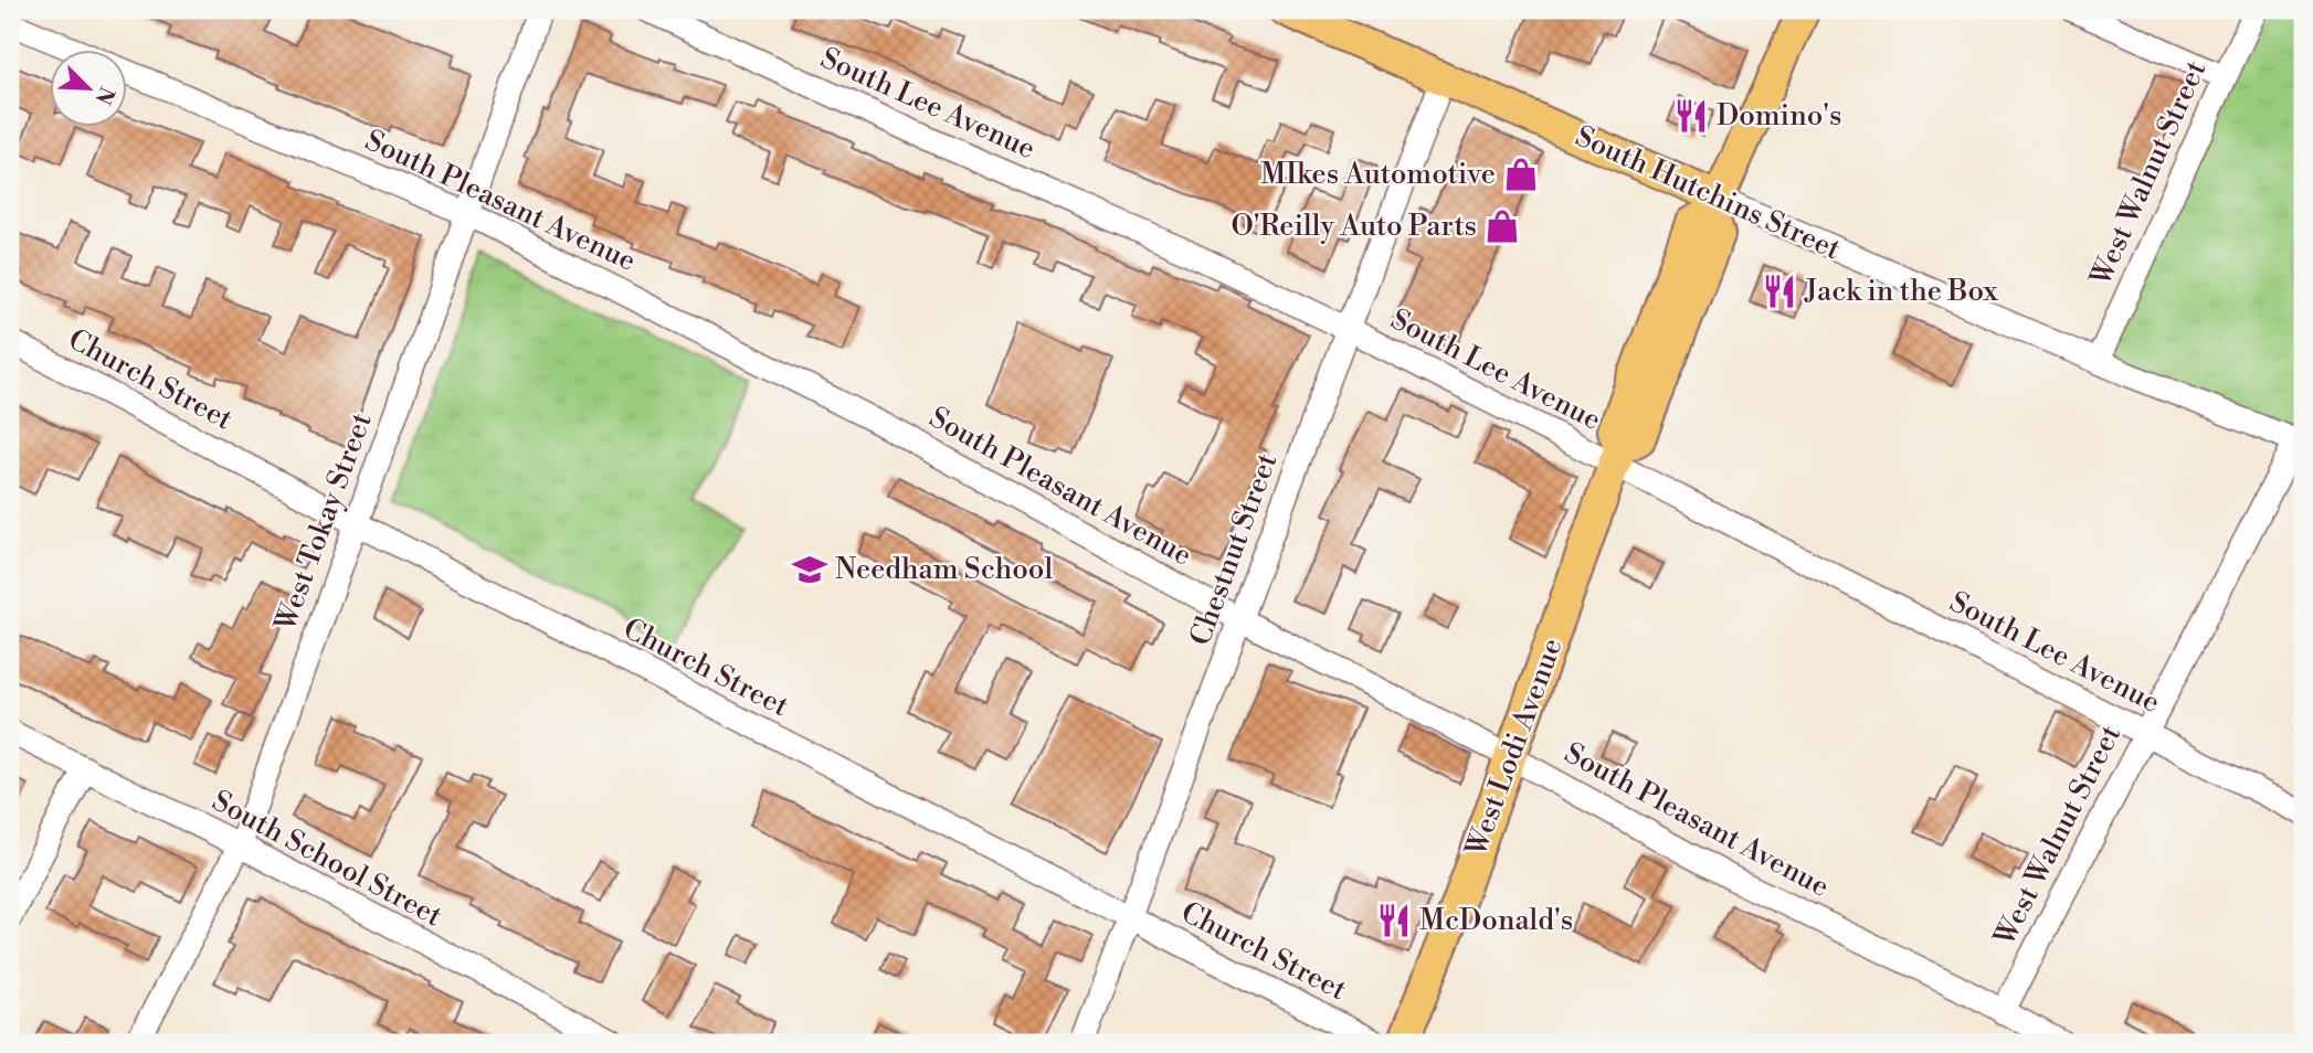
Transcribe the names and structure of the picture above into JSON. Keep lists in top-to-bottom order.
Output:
{
  "streets": {
    "main road": ["South Hutchins Street", "West Lodi Avenue"],
    "street": [
      "South Lee Avenue",
      "West Walnut Street",
      "South Pleasant Avenue",
      "Church Street",
      "West Tokay Street",
      "Chestnut Street",
      "South School Street"
    ]
  },
  "crossings": [
    ["South Lee Avenue", "West Walnut Street"],
    ["South Lee Avenue", "Chestnut Street"],
    ["South Lee Avenue", "West Lodi Avenue"],
    ["West Walnut Street", "South Hutchins Street"],
    ["West Walnut Street", "South Pleasant Avenue"],
    ["South Hutchins Street", "Chestnut Street"],
    ["South Hutchins Street", "West Lodi Avenue"],
    ["South Pleasant Avenue", "West Tokay Street"],
    ["South Pleasant Avenue", "Chestnut Street"],
    ["South Pleasant Avenue", "West Lodi Avenue"],
    ["Church Street", "West Tokay Street"],
    ["Church Street", "Chestnut Street"],
    ["West Tokay Street", "South School Street"]
  ],
  "places": {
    "restaurant": ["Domino's", "Jack in the Box", "McDonald's"],
    "shop": ["MIkes Automotive", "O'Reilly Auto Parts"],
    "school or university": ["Needham School"]
  },
  "north": "bottom right"
}
